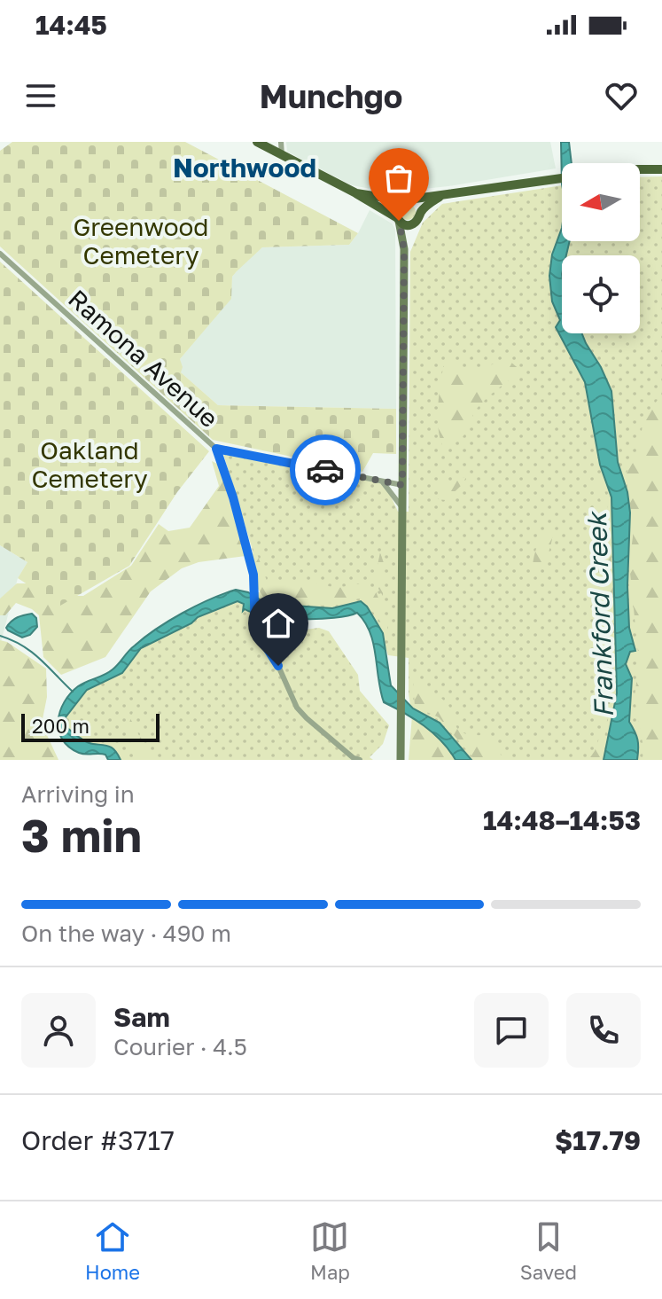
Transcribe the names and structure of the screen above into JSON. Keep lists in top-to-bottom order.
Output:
{
  "streets": {
    "street": ["Ramona Avenue"]
  },
  "districts": ["Northwood"],
  "water": ["Frankford Creek"],
  "parks": ["Greenwood Cemetery", "Oakland Cemetery"],
  "scale_bar": "200 m",
  "north": "left",
  "page": {
    "status": "14:45",
    "header": "Munchgo",
    "scale": "200 m",
    "heading": ["3 min", "Arriving in", "14:48–14:53"],
    "panel": [
      "Sam",
      "Courier · 4.5",
      "Order #3717",
      "$17.79"
    ],
    "bar": "On the way · 490 m",
    "tabs": ["Home", "Map", "Saved"]
  }
}
